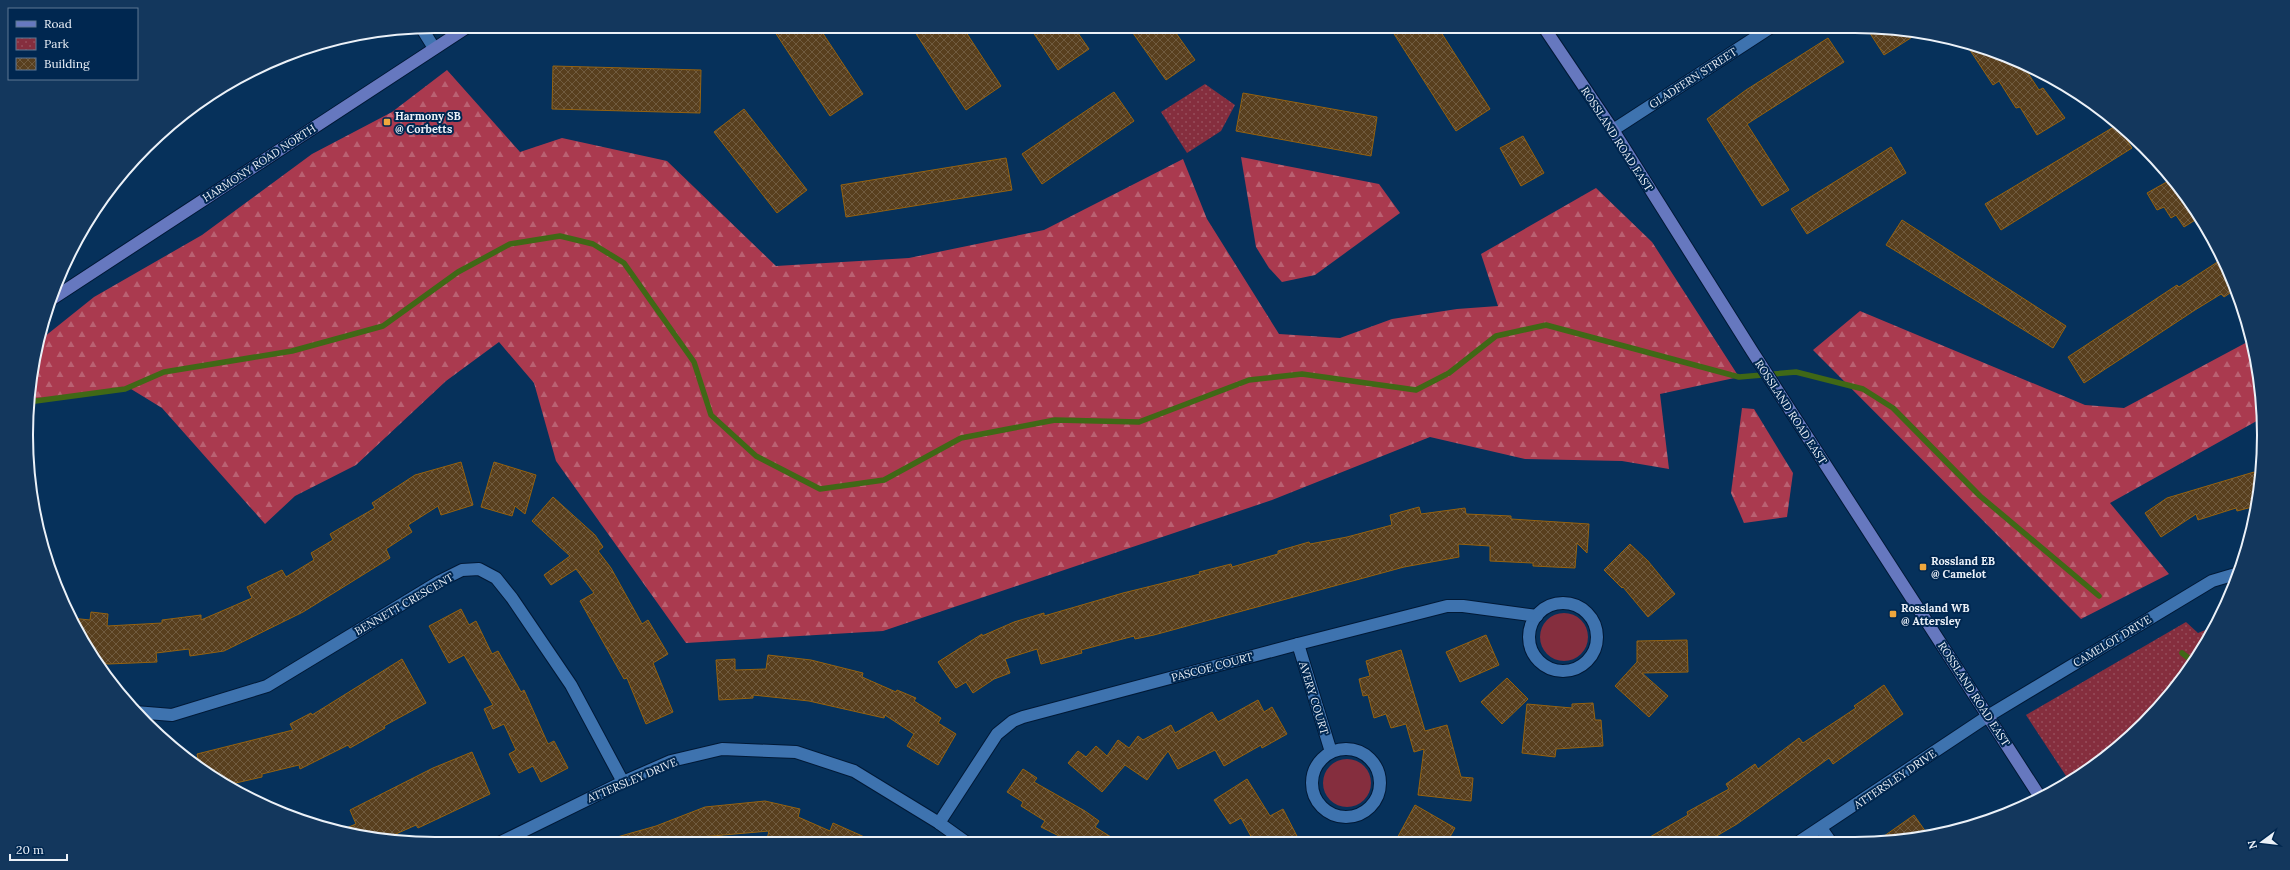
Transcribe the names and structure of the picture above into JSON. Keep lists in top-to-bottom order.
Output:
{
  "streets": {
    "main road": ["ROSSLAND ROAD EAST", "HARMONY ROAD NORTH"],
    "street": [
      "GLADFERN STREET",
      "BENNETT CRESCENT",
      "CAMELOT DRIVE",
      "PASCOE COURT",
      "AVERY COURT",
      "ATTERSLEY DRIVE"
    ]
  },
  "crossings": [
    ["GLADFERN STREET", "ROSSLAND ROAD EAST"],
    ["ROSSLAND ROAD EAST", "CAMELOT DRIVE"],
    ["ROSSLAND ROAD EAST", "ATTERSLEY DRIVE"],
    ["BENNETT CRESCENT", "ATTERSLEY DRIVE"],
    ["CAMELOT DRIVE", "ATTERSLEY DRIVE"],
    ["PASCOE COURT", "AVERY COURT"],
    ["PASCOE COURT", "ATTERSLEY DRIVE"]
  ],
  "places": {
    "transit": ["Harmony SB @ Corbetts", "Rossland EB @ Camelot", "Rossland WB @ Attersley"]
  },
  "legend": ["Road", "Park", "Building"],
  "scale_bar": "20 m",
  "north": "left"
}
